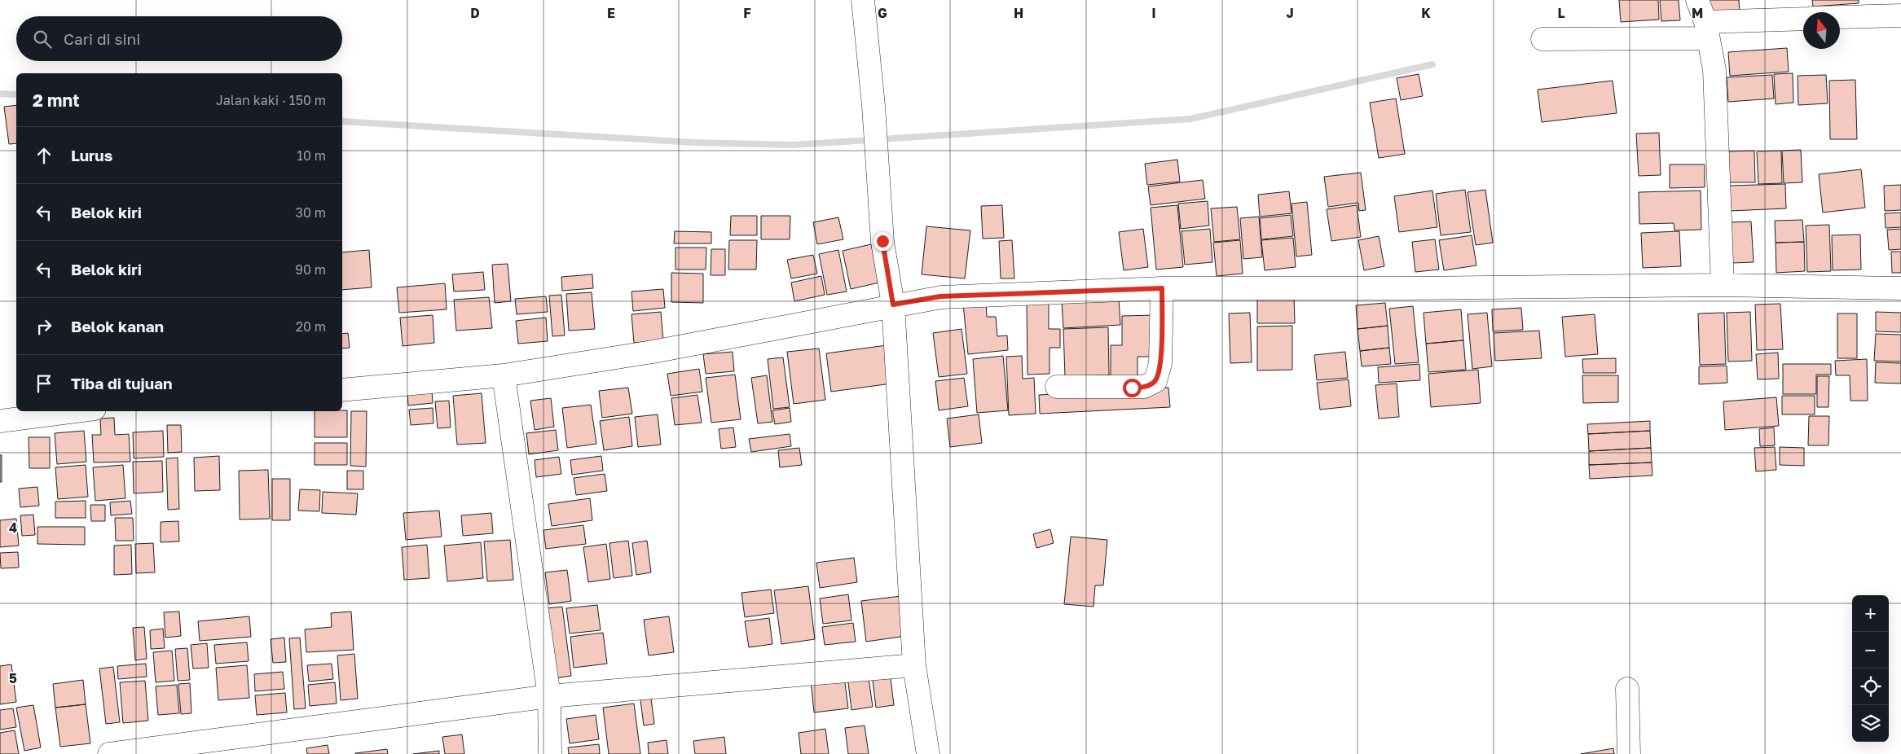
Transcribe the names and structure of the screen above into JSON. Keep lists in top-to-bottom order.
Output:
{
  "north": "top",
  "page": {
    "search": "Cari di sini",
    "heading": ["2 mnt", "Jalan kaki · 150 m"],
    "list": [
      ["Lurus", "10 m"],
      ["Belok kiri", "30 m"],
      ["Belok kiri", "90 m"],
      ["Belok kanan", "20 m"],
      "Tiba di tujuan"
    ],
    "map_buttons": ["+", "−"]
  },
  "grid": {
    "columns": [
      "D",
      "E",
      "F",
      "G",
      "H",
      "I",
      "J",
      "K",
      "L",
      "M"
    ],
    "rows": ["4", "5"]
  }
}
